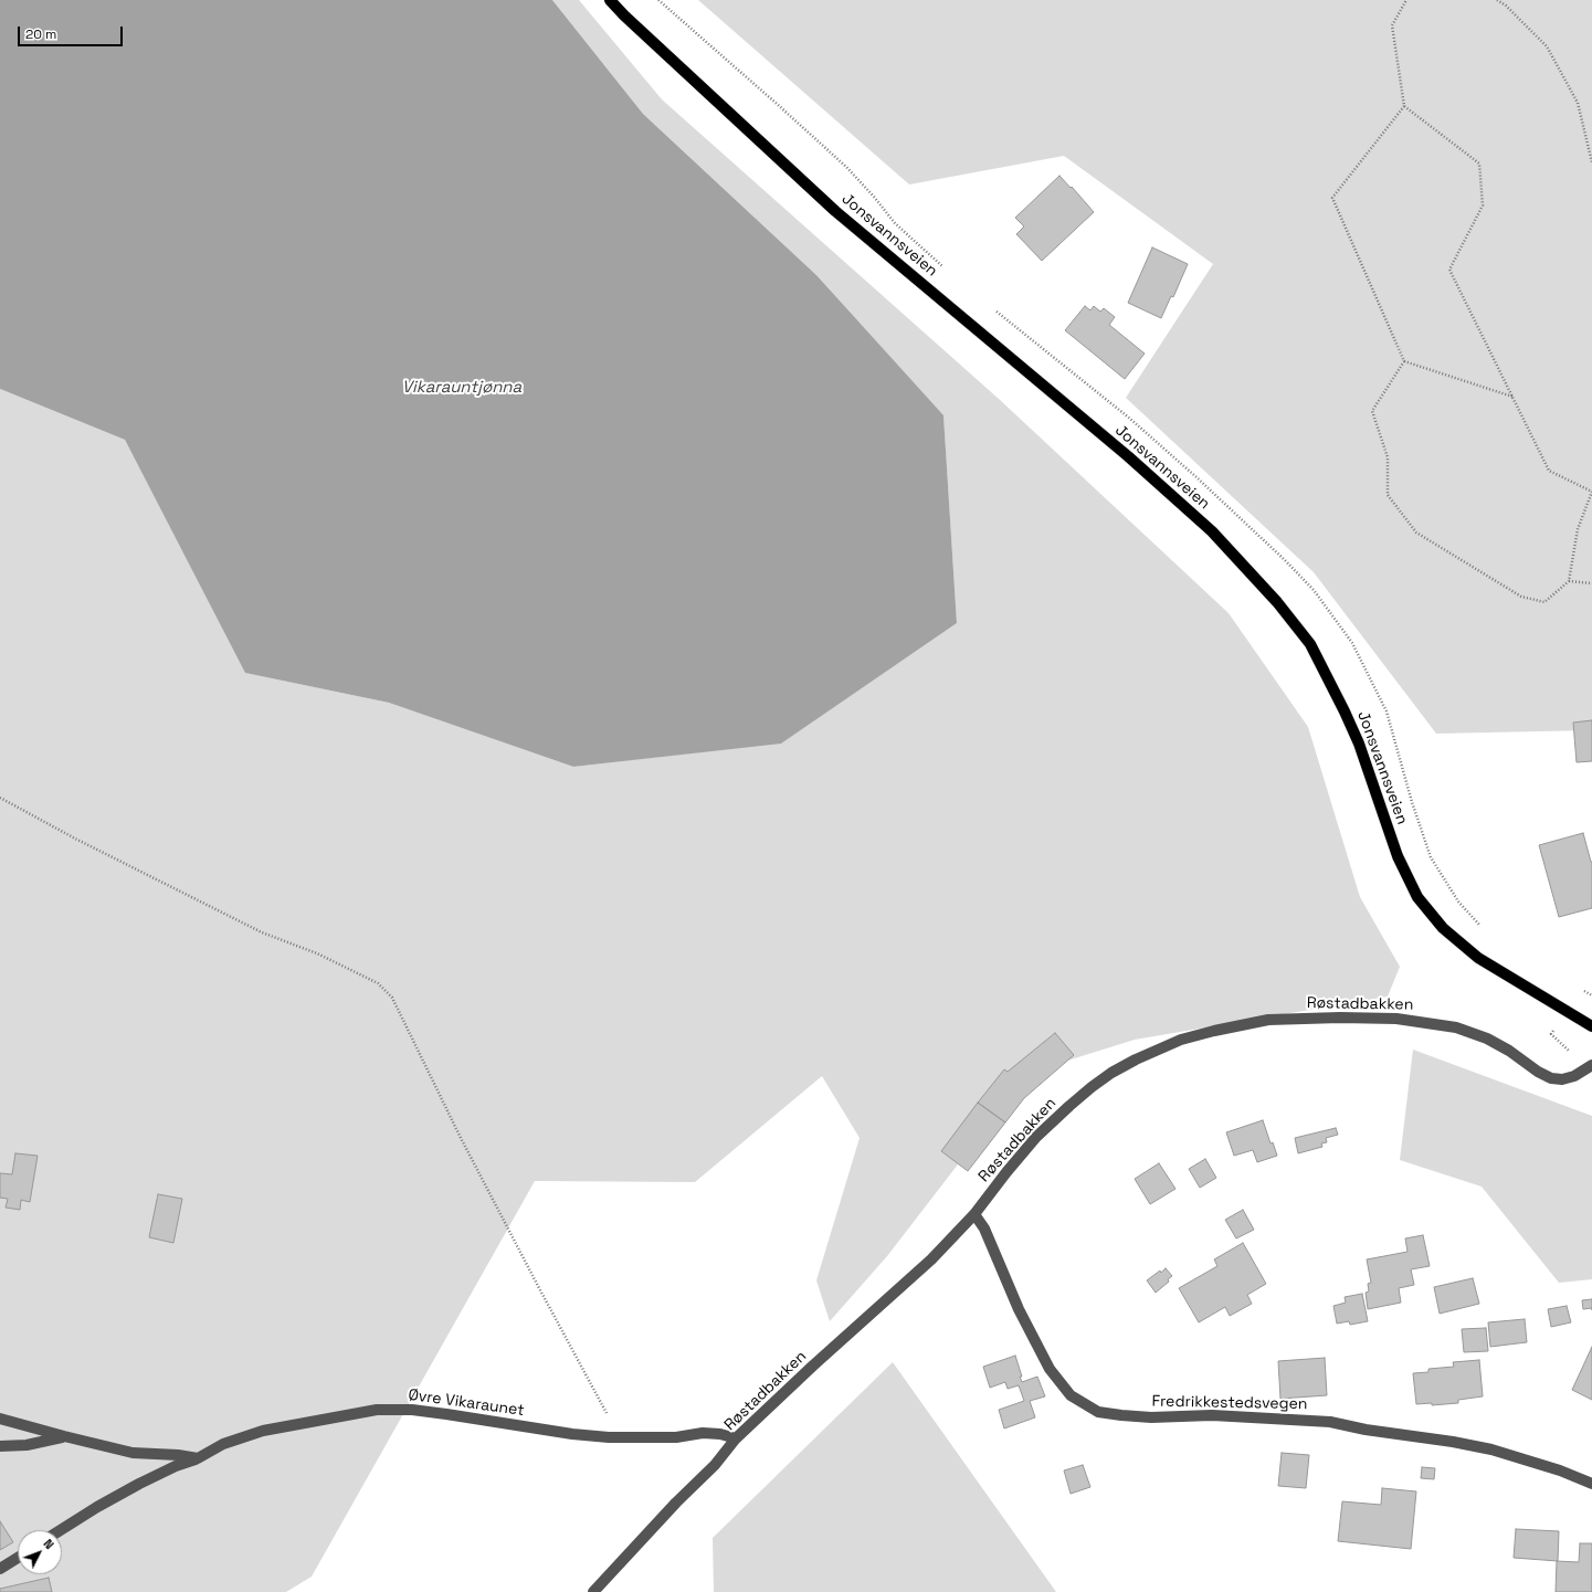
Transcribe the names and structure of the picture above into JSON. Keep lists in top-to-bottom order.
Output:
{
  "streets": {
    "main road": ["Jonsvannsveien"],
    "street": ["Røstadbakken", "Øvre Vikaraunet", "Fredrikkestedsvegen"]
  },
  "crossings": [
    ["Røstadbakken", "Øvre Vikaraunet"],
    ["Røstadbakken", "Fredrikkestedsvegen"]
  ],
  "water": ["Vikarauntjønna"],
  "scale_bar": "20 m",
  "north": "top right"
}
